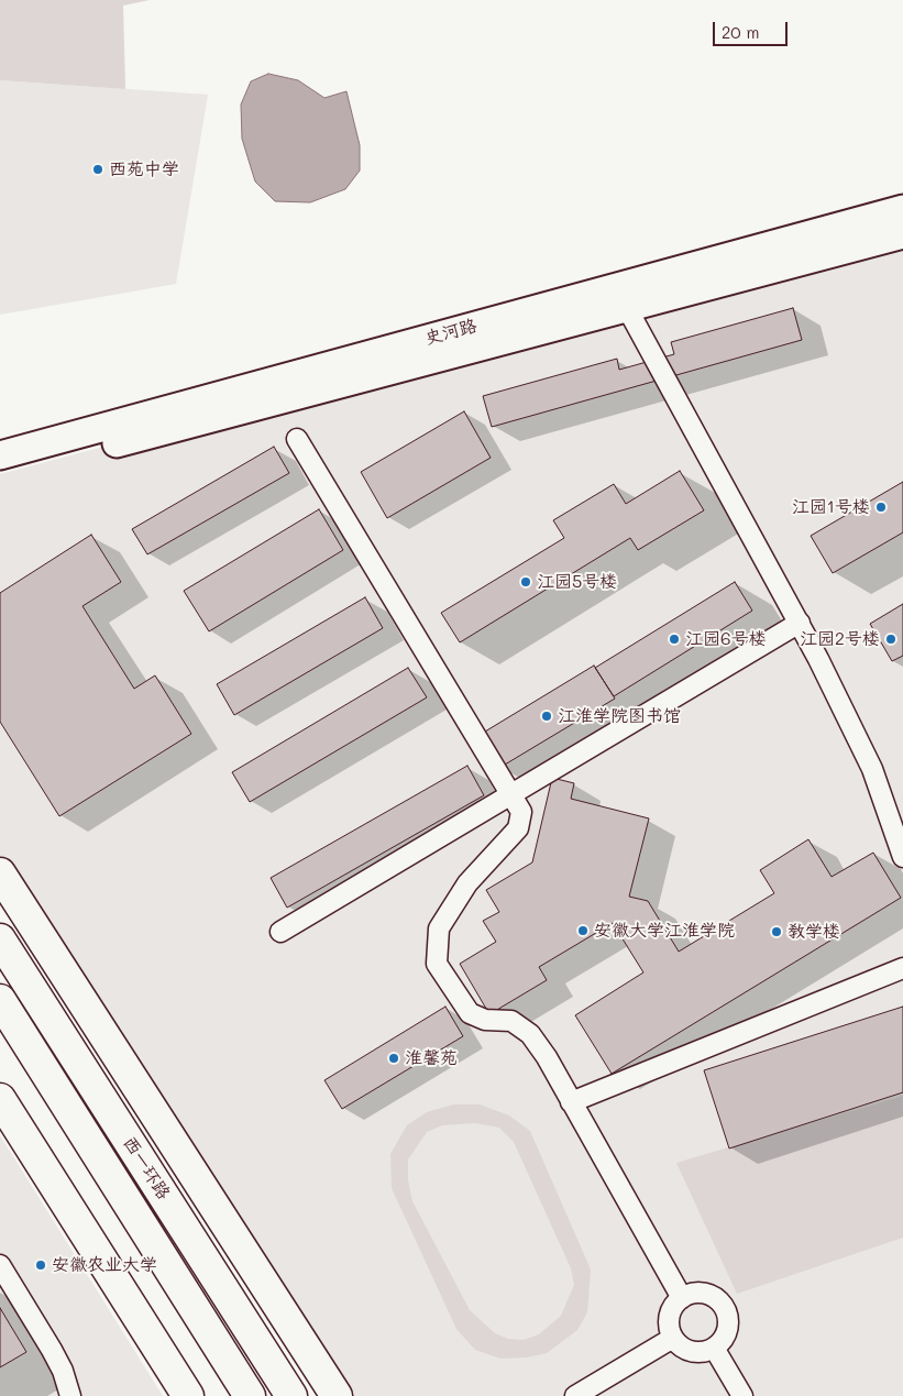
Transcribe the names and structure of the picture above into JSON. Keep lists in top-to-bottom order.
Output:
{
  "streets": {
    "main road": ["史河路", "西一环路"]
  },
  "places": [
    "西苑中学",
    "江园1号楼",
    "江园5号楼",
    "江园6号楼",
    "江园2号楼",
    "江淮学院图书馆",
    "安徽大学江淮学院",
    "教学楼",
    "淮馨苑",
    "安徽农业大学"
  ],
  "scale_bar": "20 m"
}
